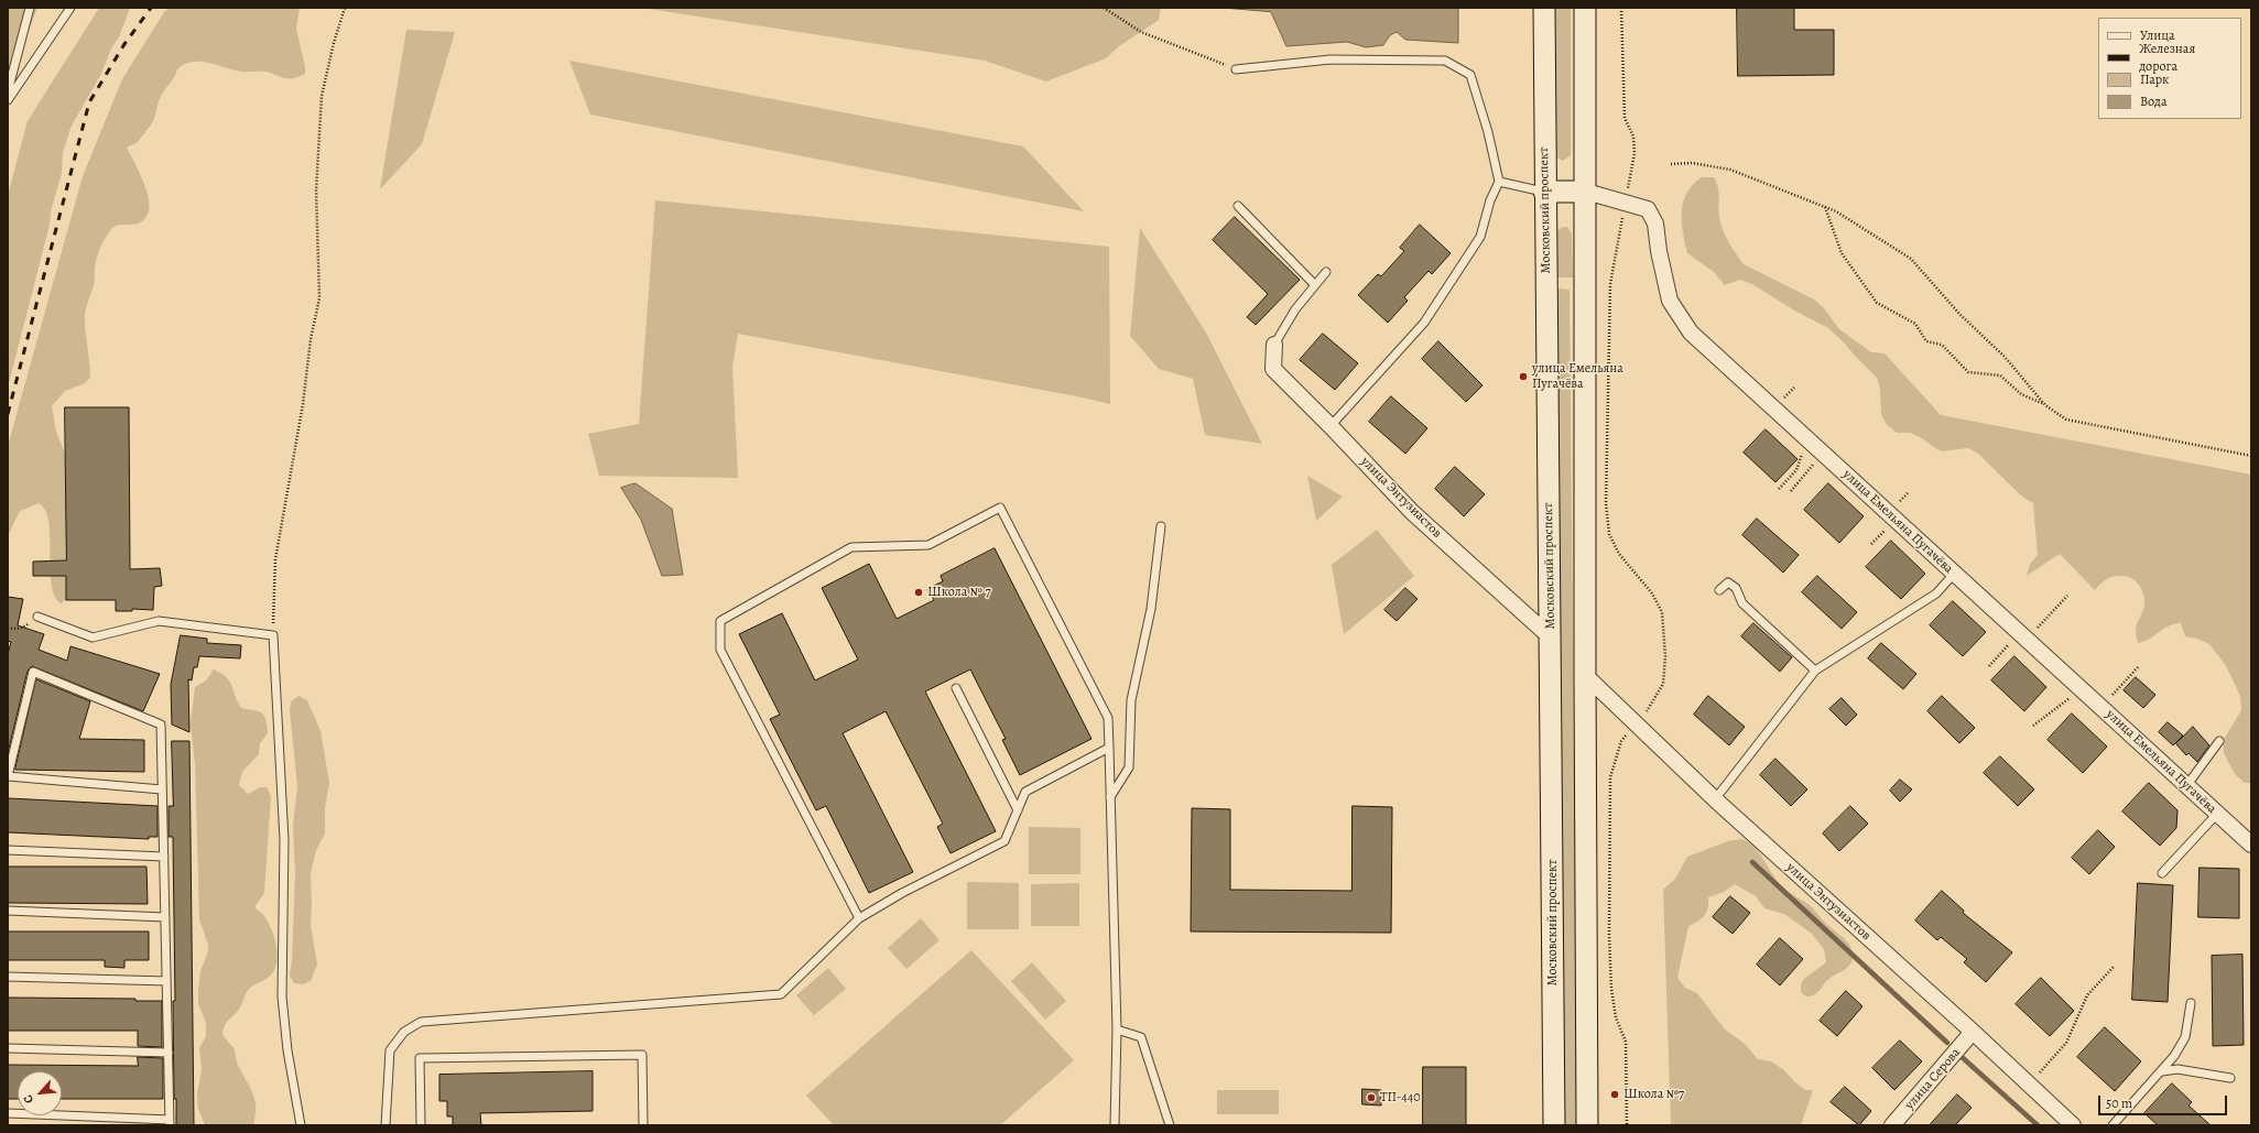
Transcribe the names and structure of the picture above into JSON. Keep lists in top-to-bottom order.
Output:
{
  "streets": {
    "main road": ["Московский проспект"],
    "street": ["улица Энтузиастов", "улица Емельяна Пугачёва", "улица Серова"]
  },
  "crossings": [
    ["Московский проспект", "улица Энтузиастов"],
    ["улица Энтузиастов", "улица Серова"]
  ],
  "places": [
    "улица Емельяна Пугачёва",
    "Школа № 7",
    "Школа №7",
    "ТП-440"
  ],
  "legend": [
    "Улица",
    "Железная дорога",
    "Парк",
    "Вода"
  ],
  "scale_bar": "50 m",
  "north": "bottom left"
}
